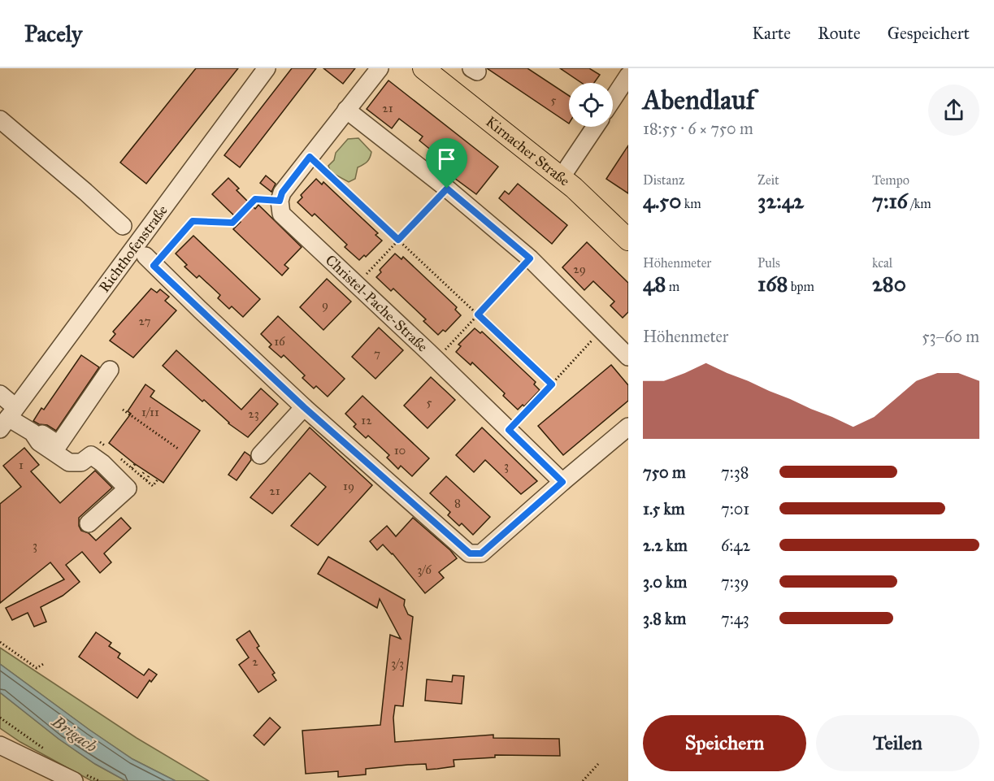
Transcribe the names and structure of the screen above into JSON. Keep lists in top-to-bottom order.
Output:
{
  "streets": {
    "main road": ["Kirnacher Straße"],
    "street": ["Richthofenstraße", "Christel-Pache-Straße"]
  },
  "water": ["Brigach"],
  "house_numbers": [
    "5",
    "21",
    "29",
    "9",
    "27",
    "16",
    "7",
    "5",
    "1/11",
    "23",
    "12",
    "10",
    "1",
    "3",
    "19",
    "21",
    "8",
    "3",
    "3/6",
    "2",
    "3/3"
  ],
  "page": {
    "header": "Pacely",
    "nav": ["Karte", "Route", "Gespeichert"],
    "heading": ["Abendlauf", "18:55 · 6 × 750 m"],
    "stats": [
      ["Distanz", "4.50 km"],
      ["Zeit", "32:42"],
      ["Tempo", "7:16 /km"],
      ["Höhenmeter", "48 m"],
      ["Puls", "168 bpm"],
      ["kcal", "280"]
    ],
    "chart": ["Höhenmeter", "53–60 m"],
    "list": [
      {
        "name": "750 m",
        "note": "7:38"
      },
      {
        "name": "1.5 km",
        "note": "7:01"
      },
      {
        "name": "2.2 km",
        "note": "6:42"
      },
      {
        "name": "3.0 km",
        "note": "7:39"
      },
      {
        "name": "3.8 km",
        "note": "7:43"
      }
    ],
    "buttons": ["Speichern", "Teilen"]
  }
}
